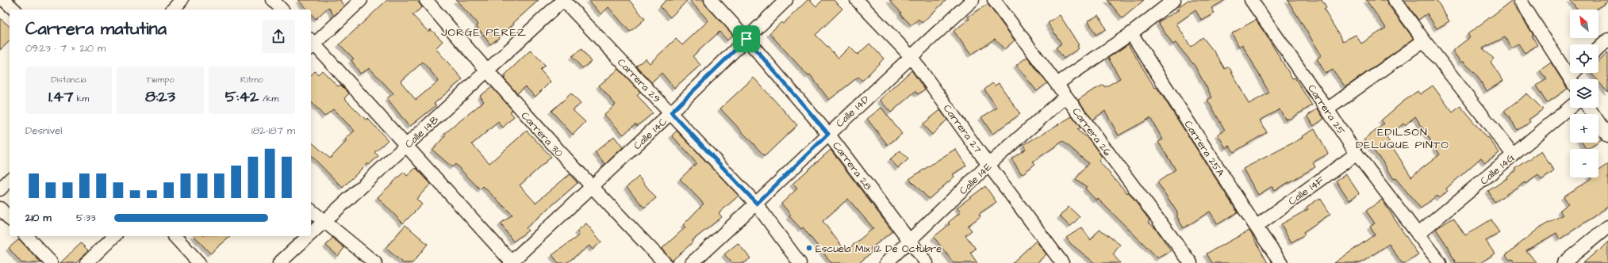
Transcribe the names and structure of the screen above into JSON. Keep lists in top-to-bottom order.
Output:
{
  "streets": {
    "street": [
      "Carrera 29",
      "Carrera 25",
      "Calle 14D",
      "Carrera 27",
      "Calle 14B",
      "Carrera 26",
      "Calle 14C",
      "Carrera 30",
      "Carrera 25A",
      "Carrera 28",
      "Calle 14G",
      "Calle 14E",
      "Calle 14F"
    ]
  },
  "crossings": [
    ["Carrera 29", "Calle 14D"],
    ["Carrera 29", "Calle 14B"],
    ["Carrera 29", "Calle 14C"],
    ["Carrera 25", "Calle 14G"],
    ["Carrera 25", "Calle 14F"],
    ["Calle 14D", "Carrera 27"],
    ["Calle 14D", "Carrera 28"],
    ["Carrera 27", "Calle 14E"],
    ["Calle 14B", "Carrera 30"],
    ["Carrera 26", "Calle 14E"],
    ["Calle 14C", "Carrera 30"],
    ["Calle 14C", "Carrera 28"],
    ["Carrera 25A", "Calle 14F"],
    ["Carrera 28", "Calle 14E"]
  ],
  "districts": ["JORGE PÉREZ", "EDILSON DELUQUE PINTO"],
  "places": ["Escuela Mix 12 De Octubre"],
  "north": "top left",
  "page": {
    "map_buttons": ["+", "−"],
    "heading": ["Carrera matutina", "09:23 · 7 × 210 m"],
    "stats": [
      ["Distancia", "1.47 km"],
      ["Tiempo", "8:23"],
      ["Ritmo", "5:42 /km"]
    ],
    "chart": ["Desnivel", "182–187 m"],
    "list": [
      {
        "name": "210 m",
        "note": "5:33"
      }
    ]
  }
}
